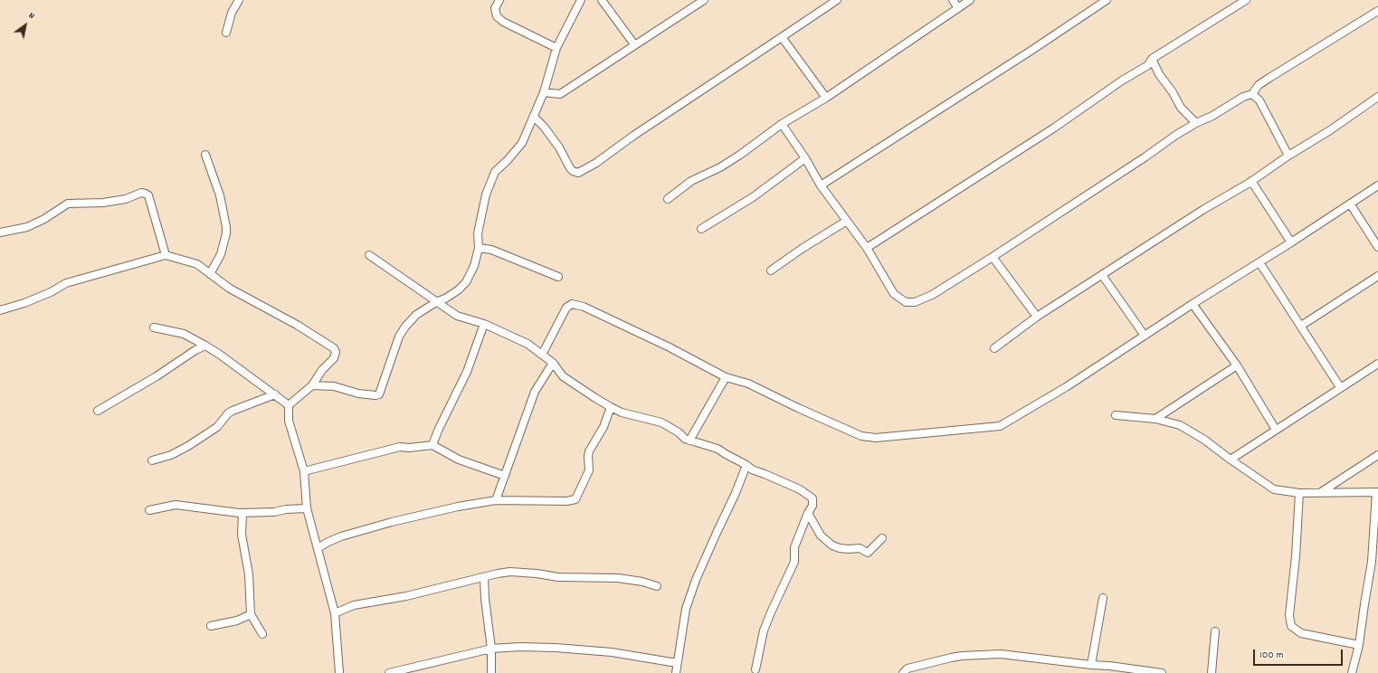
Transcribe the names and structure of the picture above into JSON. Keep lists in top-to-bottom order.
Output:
{
  "scale_bar": "100 m",
  "north": "top right"
}
